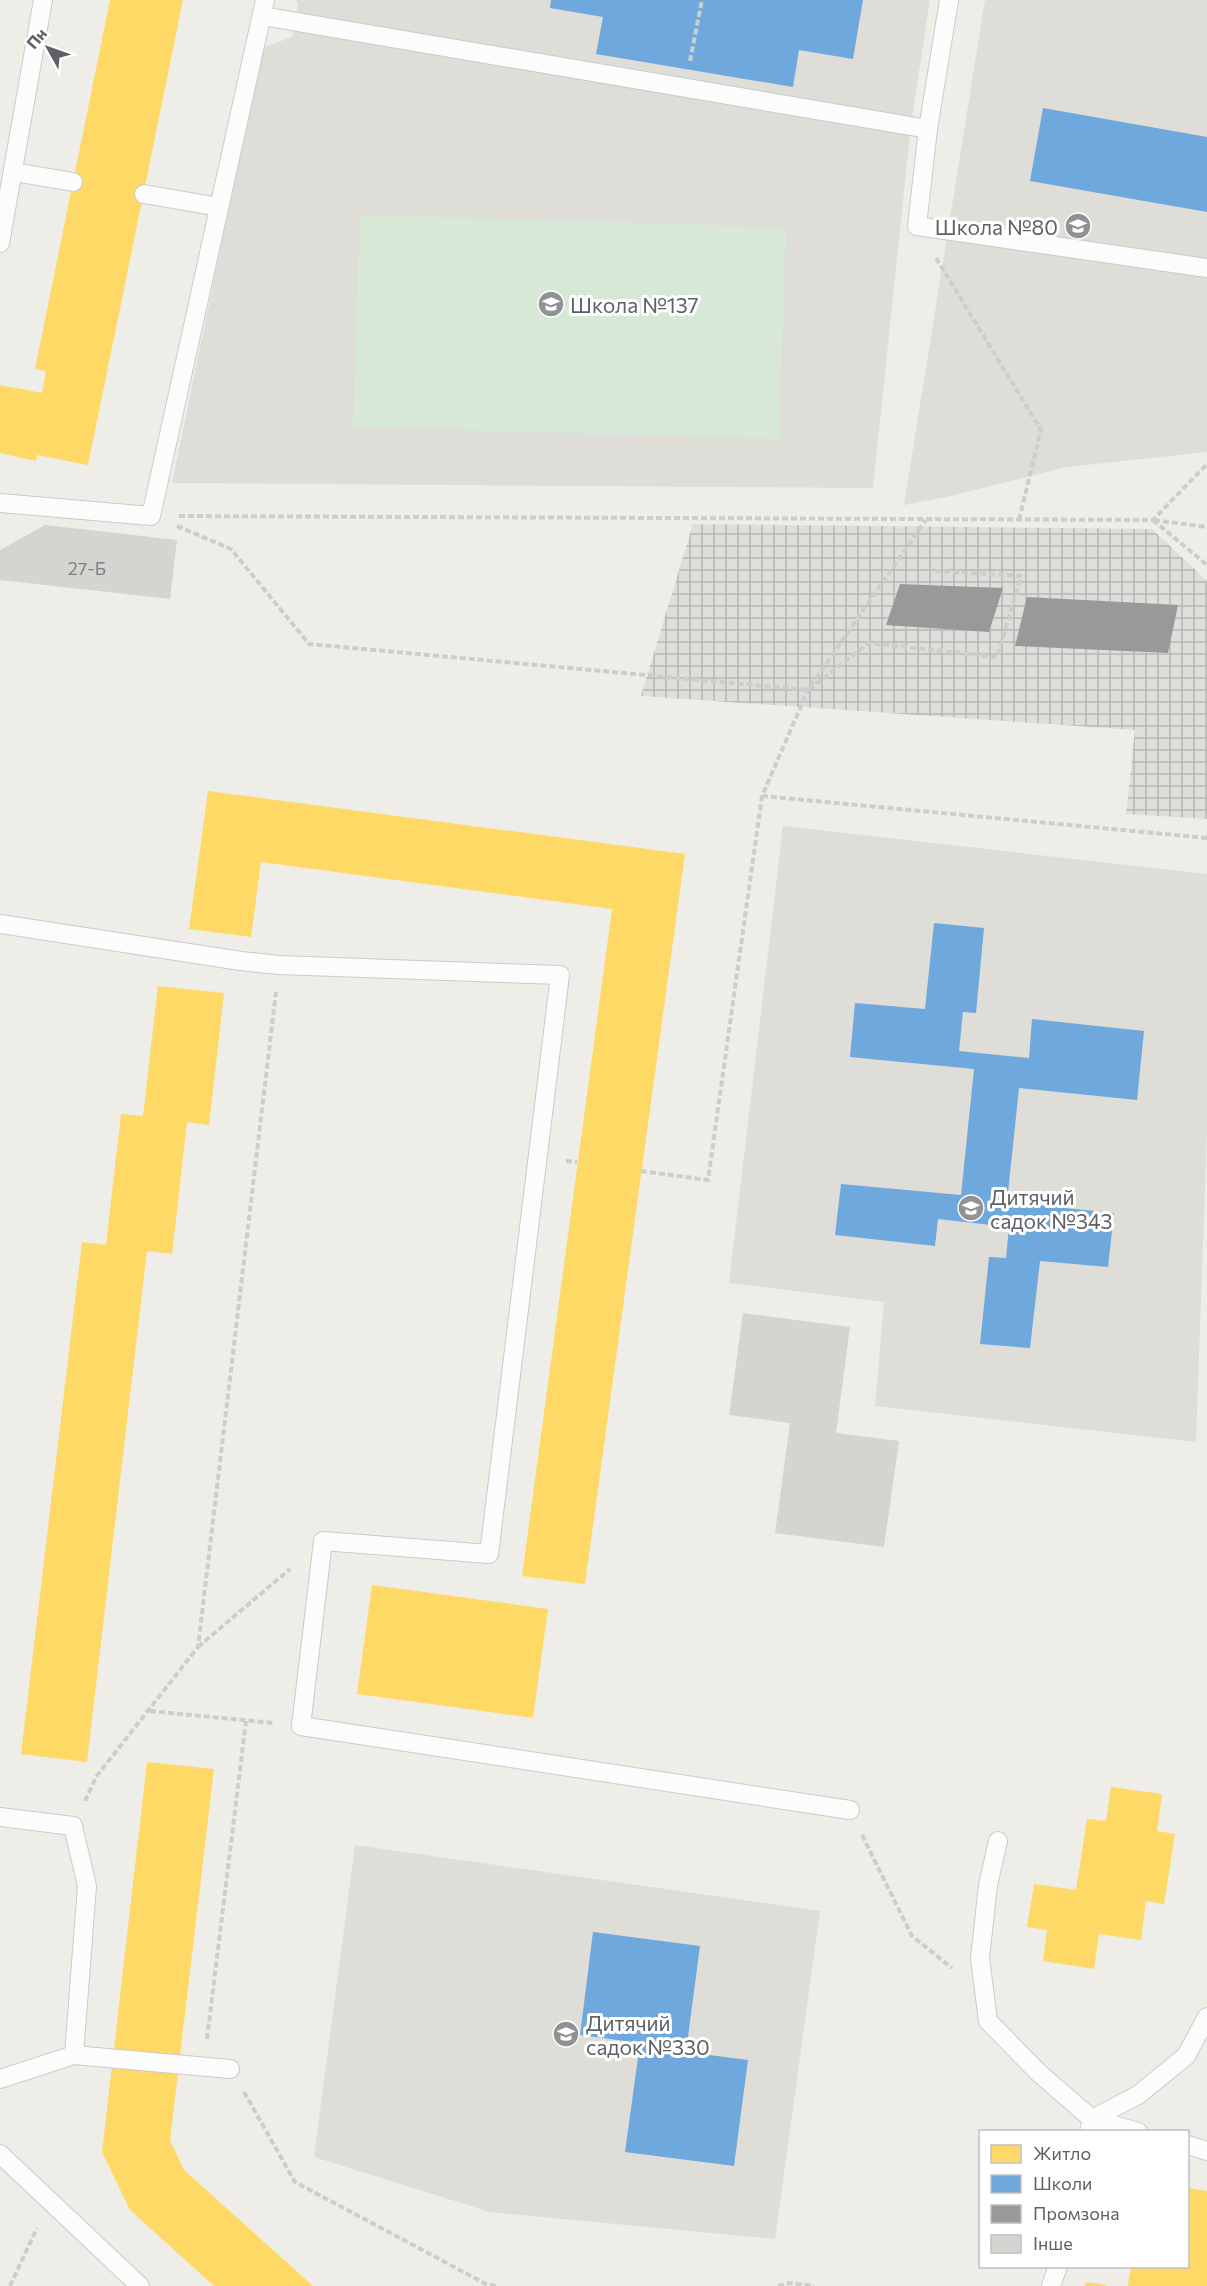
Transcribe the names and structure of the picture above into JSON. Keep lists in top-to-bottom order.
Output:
{
  "places": {
    "school or university": [
      "Школа №80",
      "Школа №137",
      "Дитячий садок №343",
      "Дитячий садок №330"
    ]
  },
  "house_numbers": ["27-Б"],
  "legend": [
    "Житло",
    "Школи",
    "Промзона",
    "Інше"
  ],
  "north": "top left"
}
